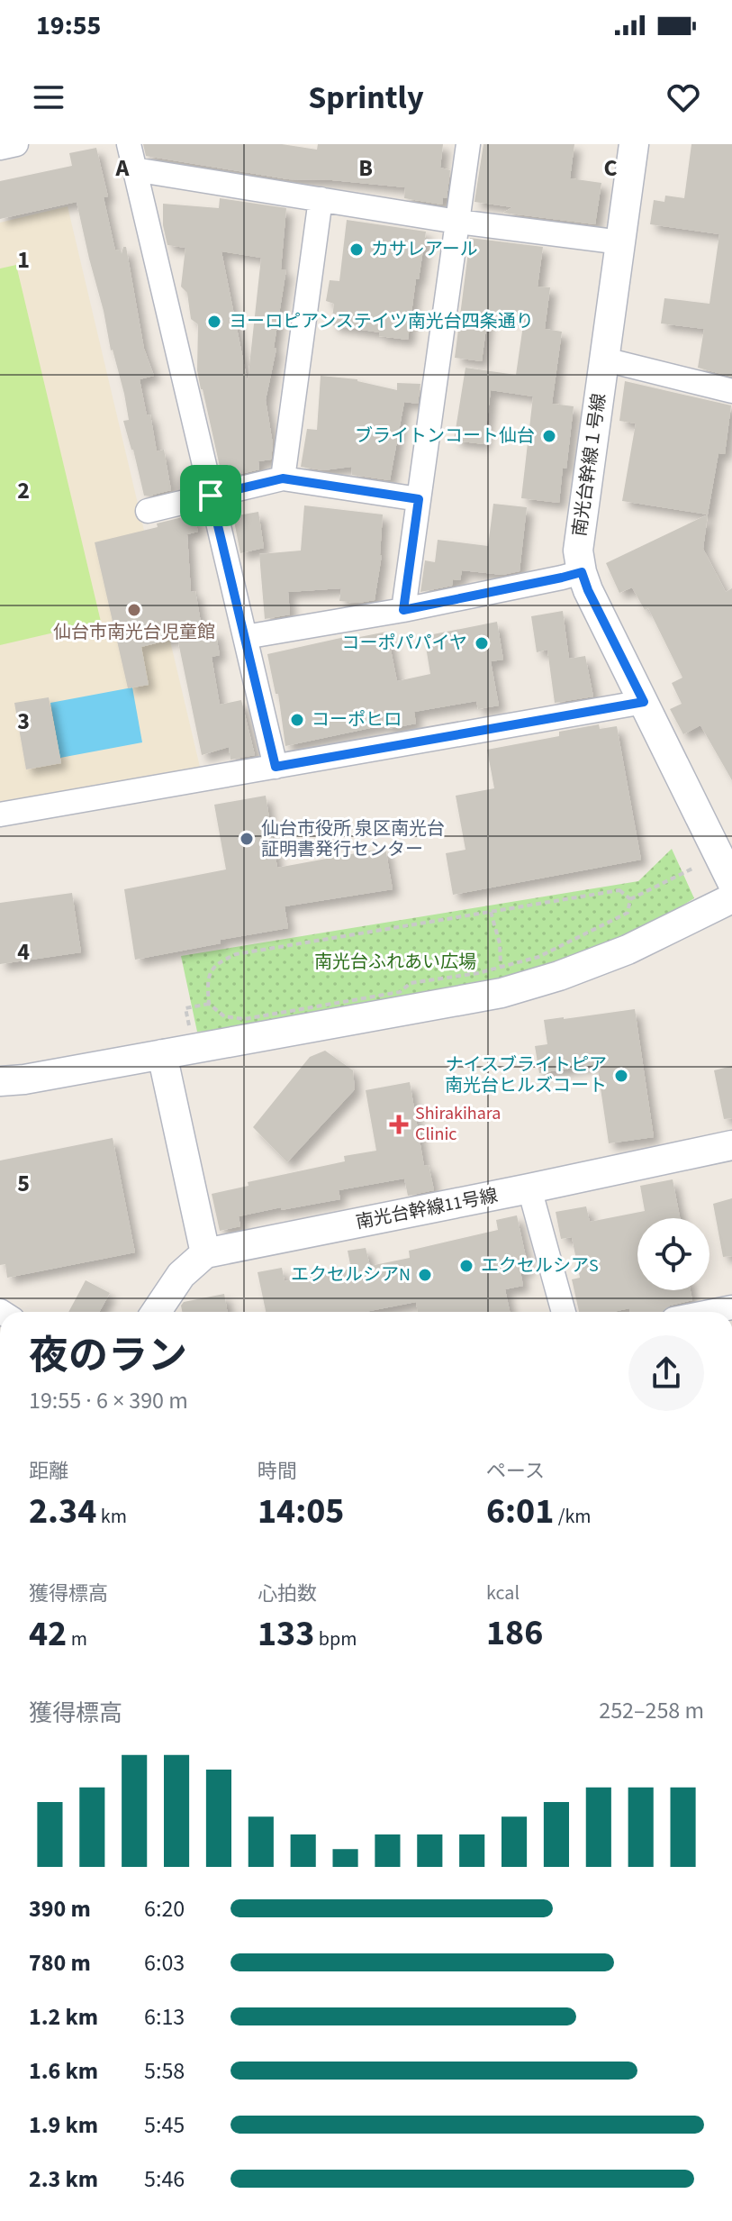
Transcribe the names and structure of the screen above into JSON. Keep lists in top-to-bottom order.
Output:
{
  "streets": {
    "street": ["南光台幹線１号線", "南光台幹線11号線"]
  },
  "parks": ["南光台ふれあい広場"],
  "places": {
    "other": [
      "カサレアール",
      "ヨーロピアンステイツ南光台四条通り",
      "ブライトンコート仙台",
      "仙台市南光台児童館",
      "コーポパパイヤ",
      "コーポヒロ",
      "仙台市役所 泉区南光台 証明書発行センター",
      "ナイスブライトピア 南光台ヒルズコート",
      "エクセルシアS",
      "エクセルシアN"
    ],
    "health": ["Shirakihara Clinic"]
  },
  "page": {
    "status": "19:55",
    "header": "Sprintly",
    "heading": ["夜のラン", "19:55 · 6 × 390 m"],
    "stats": [
      ["距離", "2.34 km"],
      ["時間", "14:05"],
      ["ペース", "6:01 /km"],
      ["獲得標高", "42 m"],
      ["心拍数", "133 bpm"],
      ["kcal", "186"]
    ],
    "chart": ["獲得標高", "252–258 m"],
    "list": [
      {
        "name": "390 m",
        "note": "6:20"
      },
      {
        "name": "780 m",
        "note": "6:03"
      },
      {
        "name": "1.2 km",
        "note": "6:13"
      },
      {
        "name": "1.6 km",
        "note": "5:58"
      },
      {
        "name": "1.9 km",
        "note": "5:45"
      },
      {
        "name": "2.3 km",
        "note": "5:46"
      }
    ]
  },
  "grid": {
    "columns": ["A", "B", "C"],
    "rows": [
      "1",
      "2",
      "3",
      "4",
      "5"
    ]
  }
}
